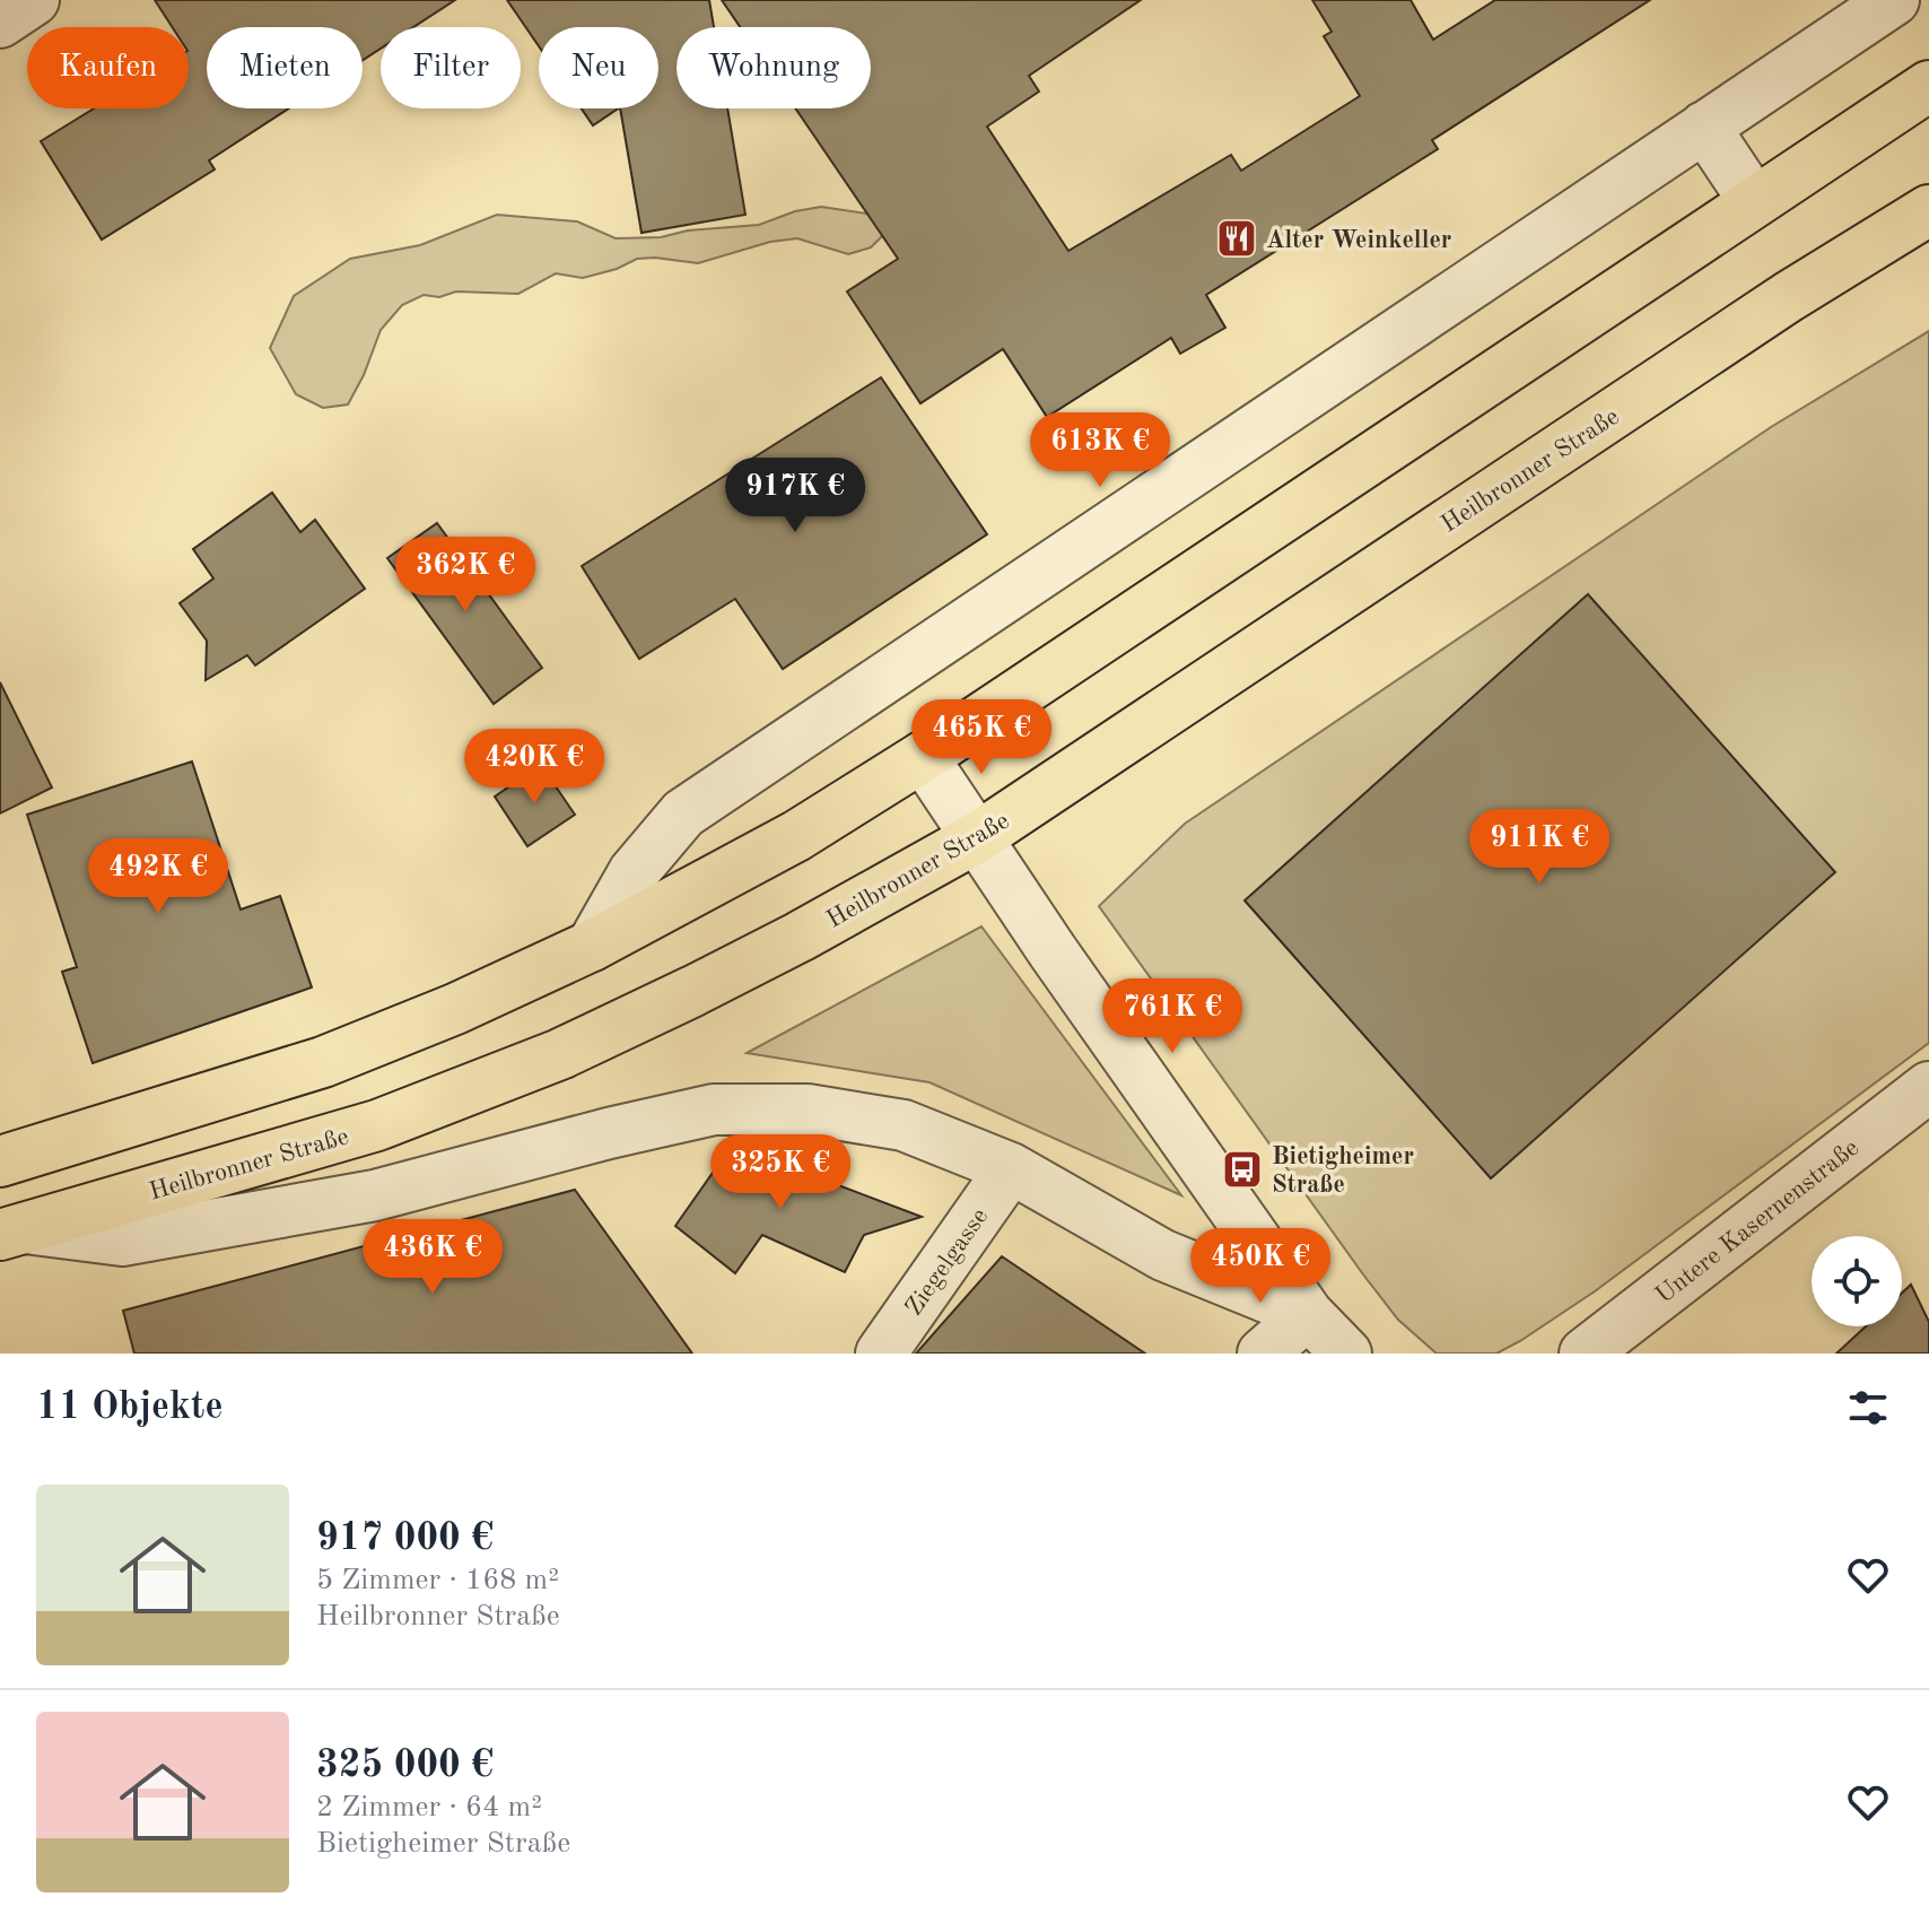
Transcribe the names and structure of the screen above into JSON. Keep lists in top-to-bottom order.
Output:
{
  "streets": {
    "main road": ["Heilbronner Straße"],
    "street": ["Untere Kasernenstraße", "Ziegelgasse"]
  },
  "places": {
    "restaurant": ["Alter Weinkeller"],
    "bus stop": ["Bietigheimer Straße"]
  },
  "page": {
    "chip": [
      "Kaufen",
      "Mieten",
      "Filter",
      "Neu",
      "Wohnung"
    ],
    "price": [
      "613K €",
      "917K €",
      "362K €",
      "465K €",
      "420K €",
      "911K €",
      "492K €",
      "761K €",
      "325K €",
      "436K €",
      "450K €"
    ],
    "heading": "11 Objekte",
    "list": [
      {
        "name": "917 000 €",
        "note": "5 Zimmer · 168 m² · Heilbronner Straße"
      },
      {
        "name": "325 000 €",
        "note": "2 Zimmer · 64 m² · Bietigheimer Straße"
      }
    ]
  }
}
